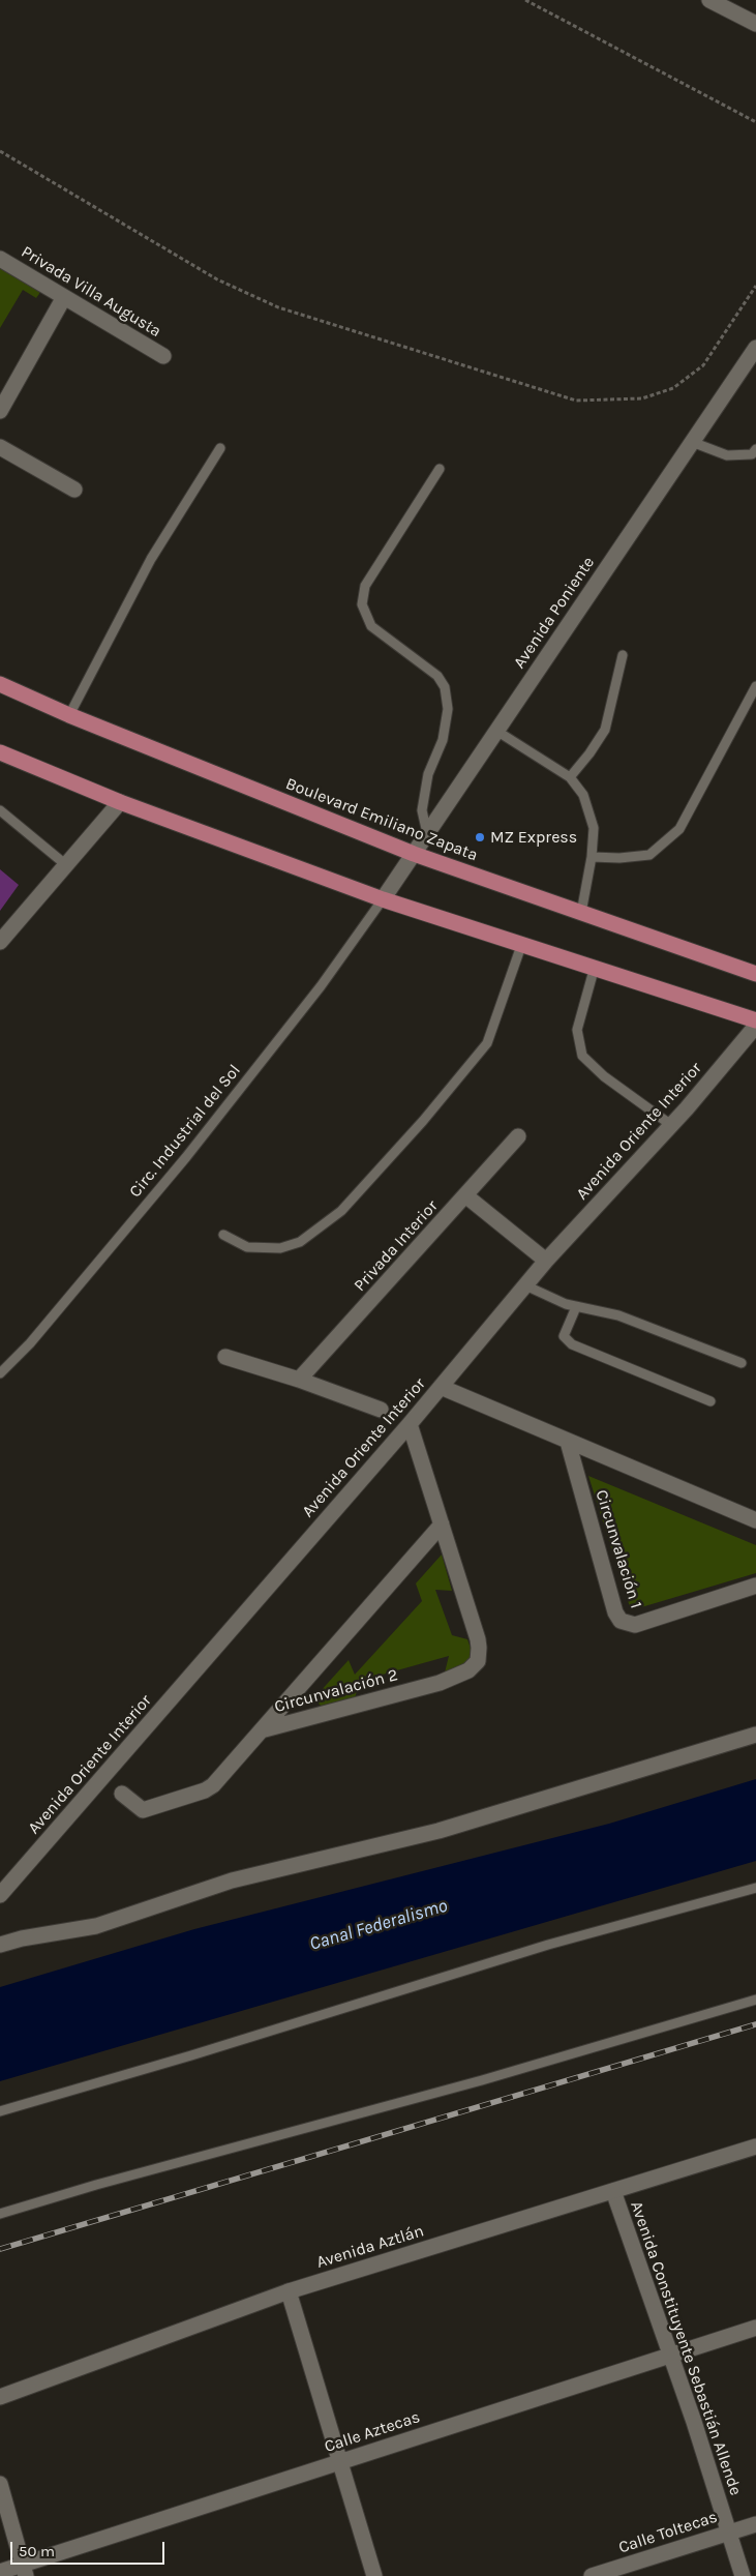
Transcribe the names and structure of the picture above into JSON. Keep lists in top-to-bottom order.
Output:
{
  "streets": {
    "main road": ["Boulevard Emiliano Zapata"],
    "street": [
      "Privada Villa Augusta",
      "Avenida Poniente",
      "Avenida Oriente Interior",
      "Privada Interior",
      "Circunvalación 1",
      "Circunvalación 2",
      "Avenida Aztlán",
      "Avenida Constituyente Sebastián Allende",
      "Calle Aztecas",
      "Calle Toltecas"
    ],
    "lane": ["Circ. Industrial del Sol"]
  },
  "crossings": [
    ["Avenida Poniente", "Boulevard Emiliano Zapata"],
    ["Avenida Poniente", "Circ. Industrial del Sol"],
    ["Avenida Oriente Interior", "Circunvalación 2"],
    ["Avenida Aztlán", "Avenida Constituyente Sebastián Allende"],
    ["Avenida Constituyente Sebastián Allende", "Calle Aztecas"],
    ["Avenida Constituyente Sebastián Allende", "Calle Toltecas"]
  ],
  "water": ["Canal Federalismo"],
  "places": ["MZ Express"],
  "scale_bar": "50 m"
}
